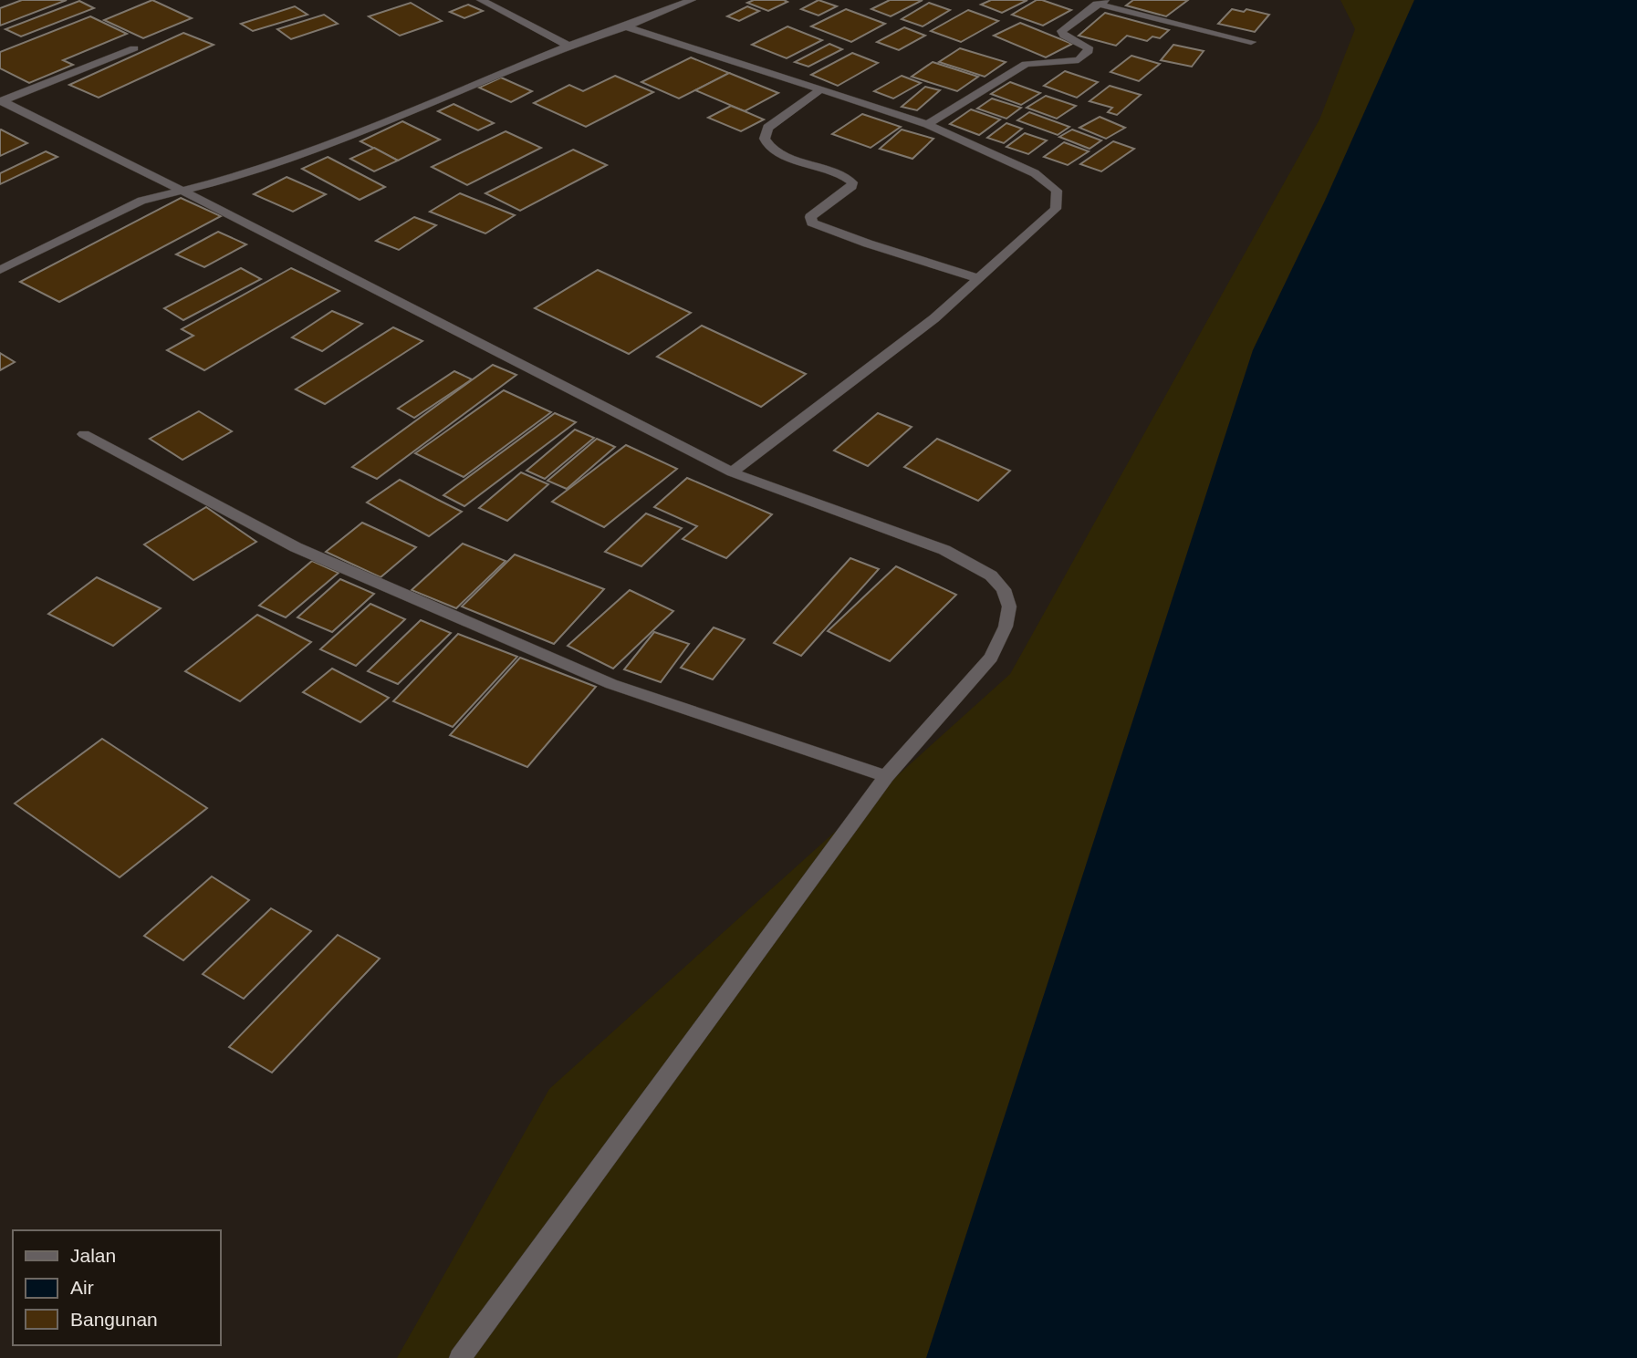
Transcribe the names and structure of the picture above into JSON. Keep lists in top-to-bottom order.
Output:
{
  "legend": ["Jalan", "Air", "Bangunan"]
}
